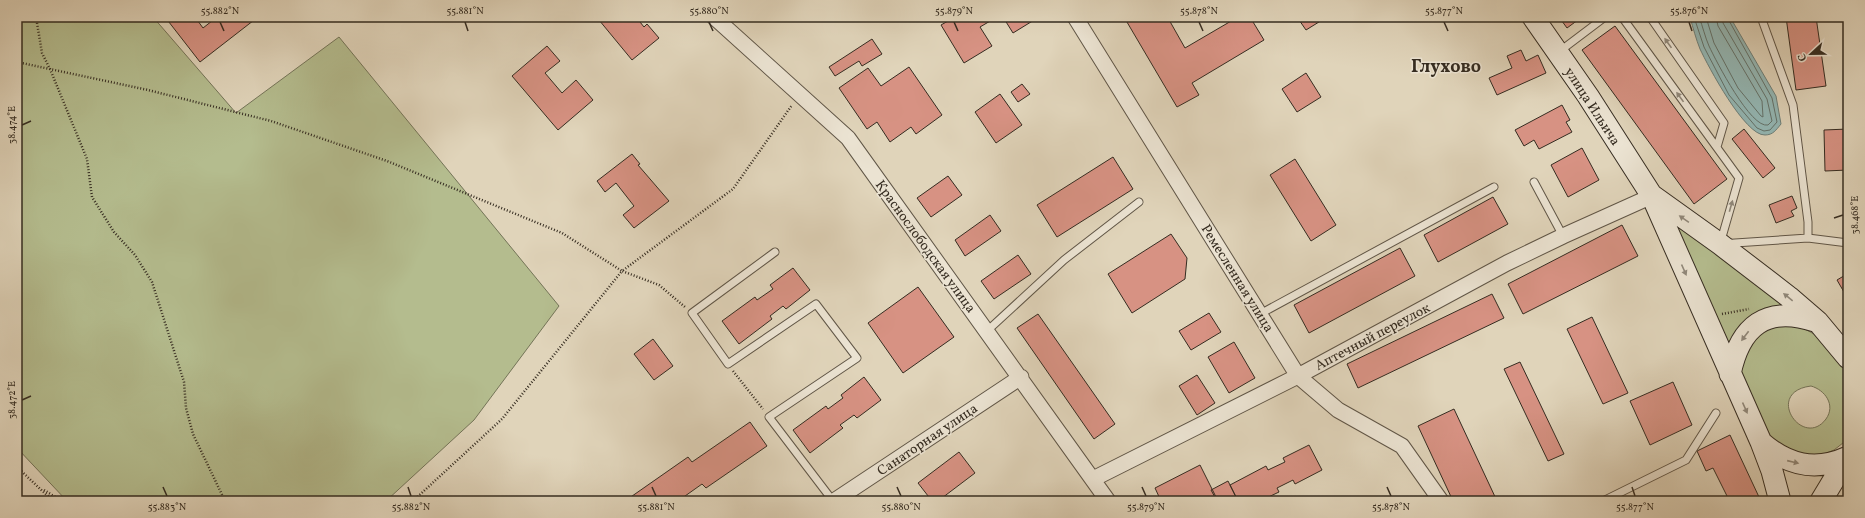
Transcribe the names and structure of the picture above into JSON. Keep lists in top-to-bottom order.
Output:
{
  "streets": {
    "main road": ["улица Ильича"],
    "street": [
      "Краснослободская улица",
      "Ремесленная улица",
      "Аптечный переулок",
      "Санаторная улица"
    ]
  },
  "crossings": [
    ["улица Ильича", "Аптечный переулок"],
    ["Краснослободская улица", "Аптечный переулок"],
    ["Краснослободская улица", "Санаторная улица"],
    ["Ремесленная улица", "Аптечный переулок"]
  ],
  "districts": ["Глухово"],
  "north": "left",
  "coordinates": [
    "55.882°N",
    "55.881°N",
    "55.880°N",
    "55.879°N",
    "55.878°N",
    "55.877°N",
    "55.876°N",
    "38.474°E",
    "38.468°E",
    "38.472°E",
    "55.883°N"
  ]
}
